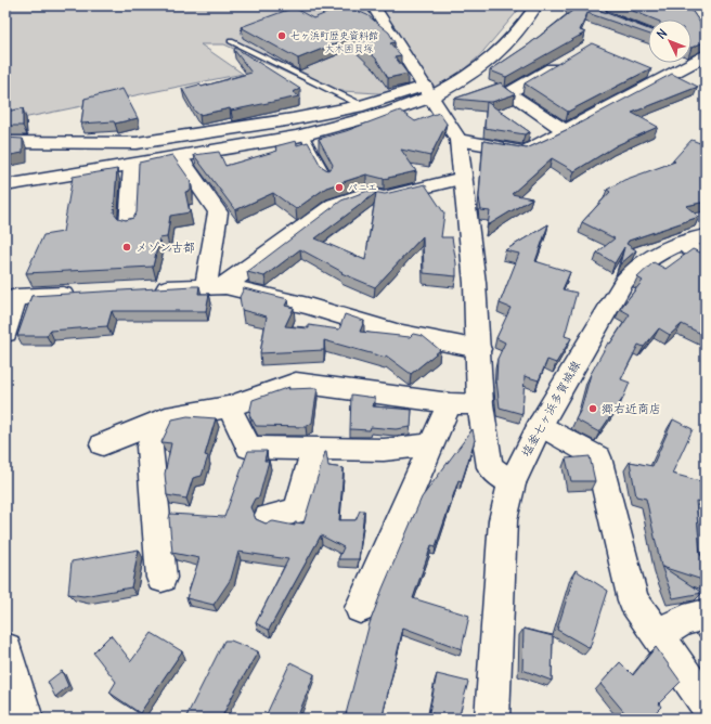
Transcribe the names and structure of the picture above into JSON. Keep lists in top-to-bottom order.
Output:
{
  "streets": {
    "street": ["塩釜七ヶ浜多賀城線"]
  },
  "parks": ["大木囲貝塚"],
  "places": [
    "七ヶ浜町歴史資料館",
    "パニエ",
    "メゾン古都",
    "郷右近商店"
  ],
  "north": "top left"
}
